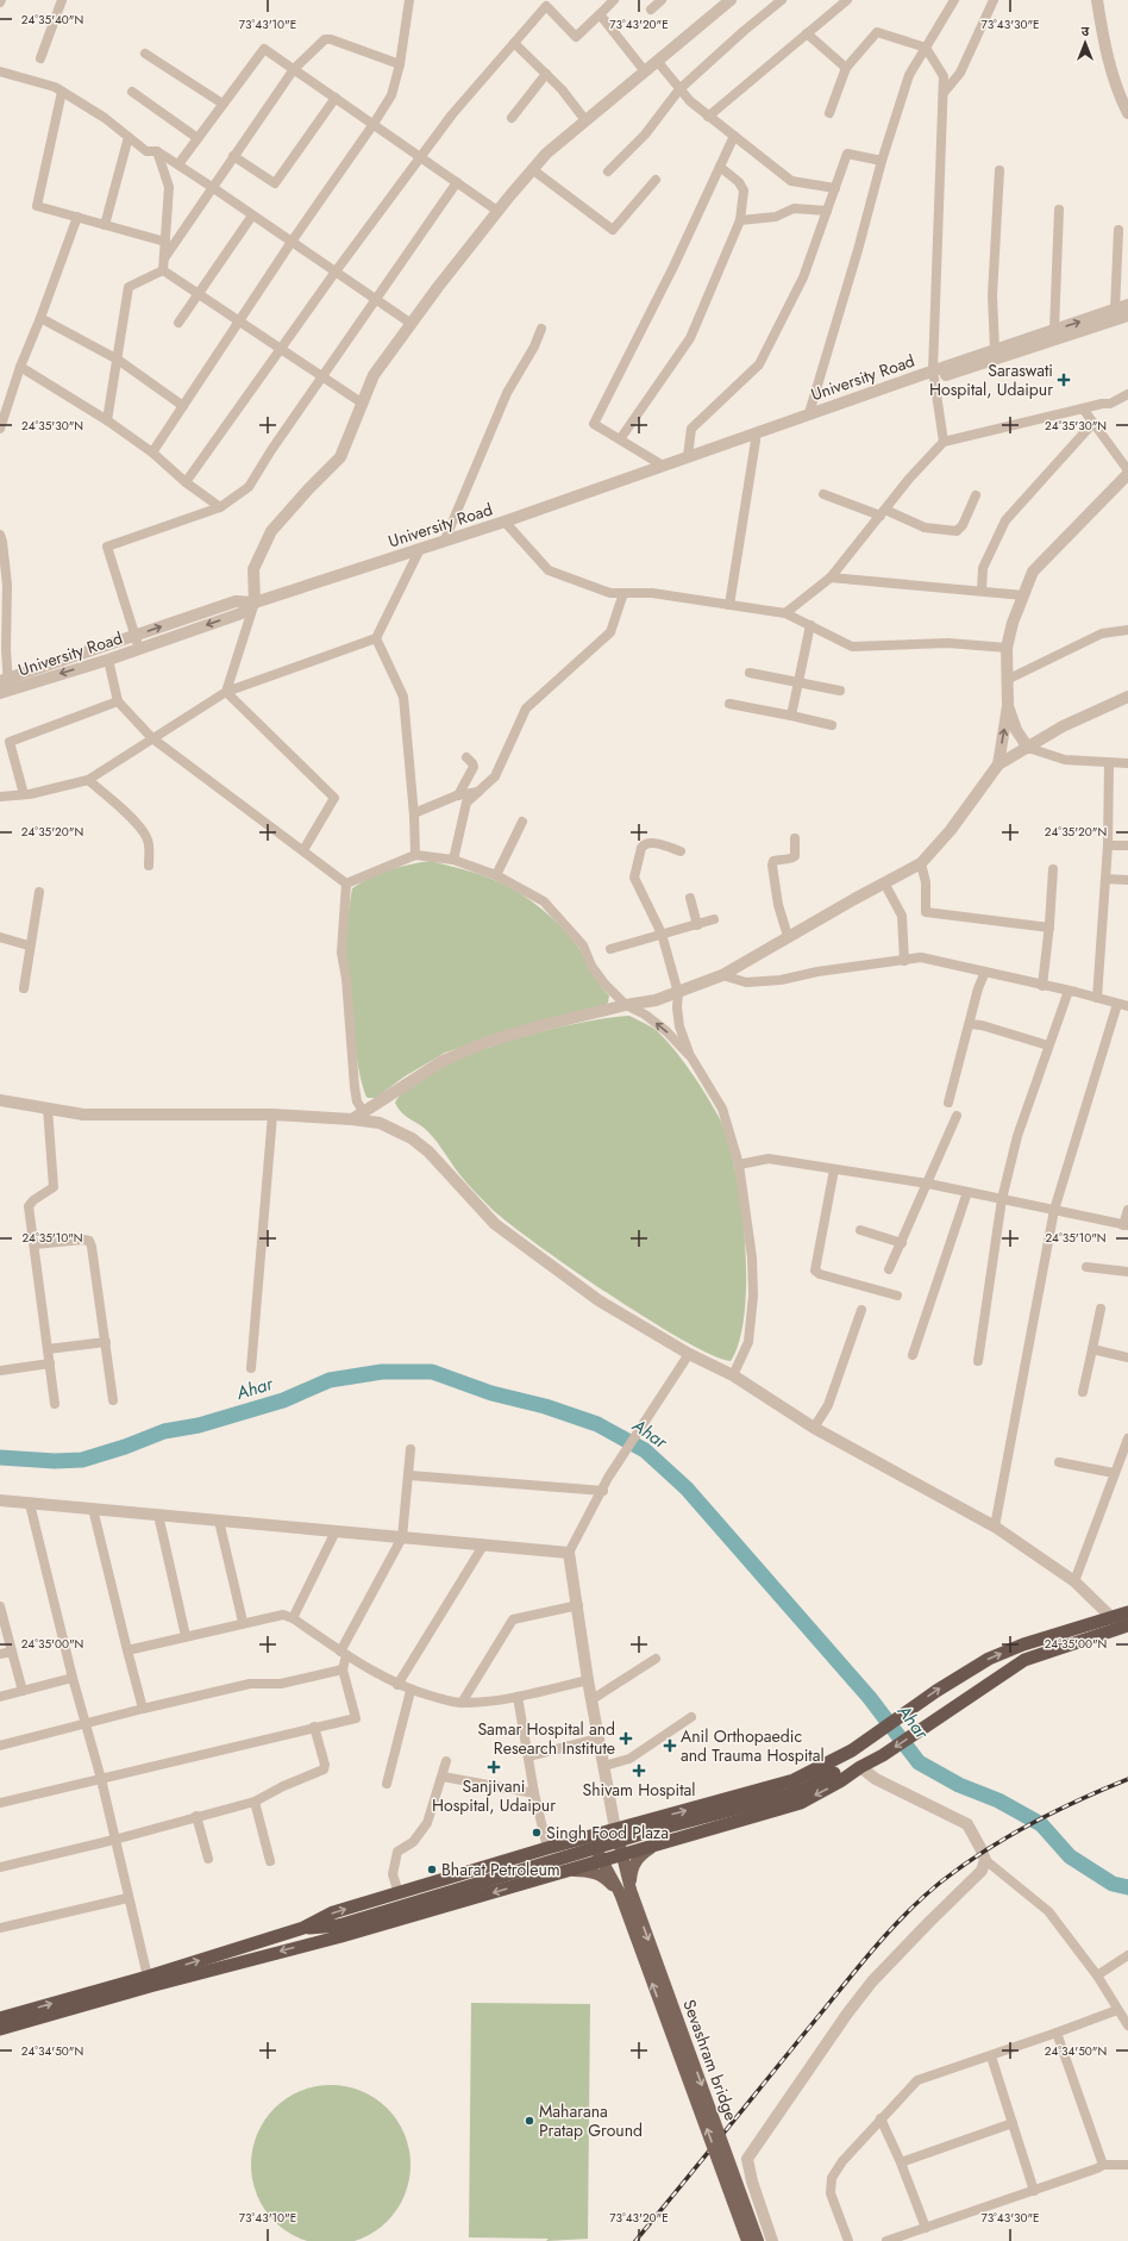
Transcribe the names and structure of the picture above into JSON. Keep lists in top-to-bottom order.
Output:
{
  "streets": {
    "main road": ["Sevashram bridge"],
    "street": ["University Road"]
  },
  "water": ["Ahar"],
  "places": {
    "health": [
      "Saraswati Hospital, Udaipur",
      "Samar Hospital and Research Institute",
      "Anil Orthopaedic and Trauma Hospital",
      "Sanjivani Hospital, Udaipur",
      "Shivam Hospital"
    ],
    "other": ["Singh Food Plaza", "Bharat Petroleum", "Maharana Pratap Ground"]
  },
  "north": "top",
  "coordinates": [
    "24°35'40\"N",
    "73°43'10\"E",
    "73°43'20\"E",
    "73°43'30\"E",
    "24°35'30\"N",
    "24°35'20\"N",
    "24°35'10\"N",
    "24°35'00\"N",
    "24°34'50\"N"
  ]
}
